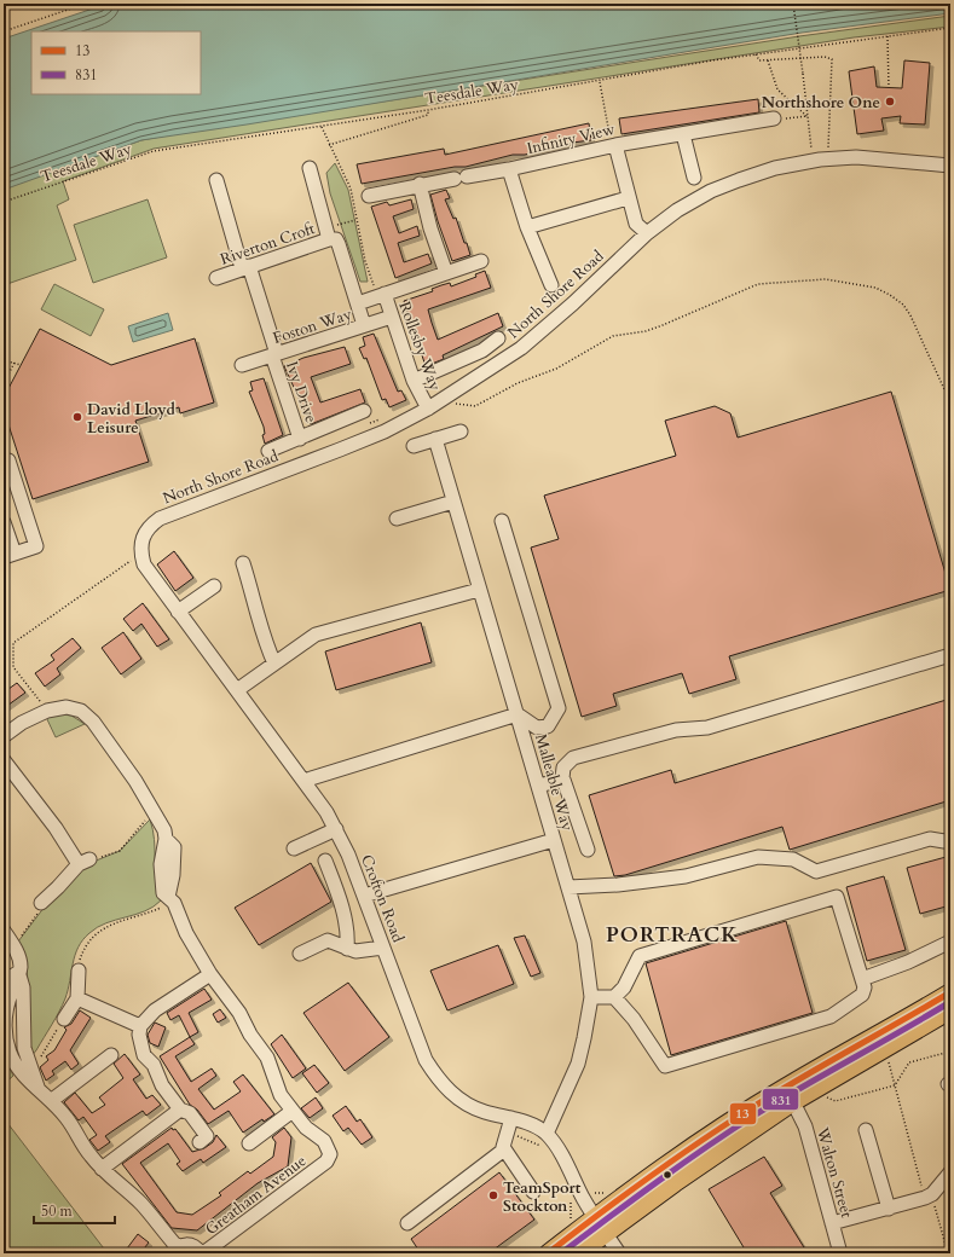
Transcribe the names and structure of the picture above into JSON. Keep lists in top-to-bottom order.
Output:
{
  "streets": {
    "street": [
      "Infinity View",
      "Riverton Croft",
      "North Shore Road",
      "Foston Way",
      "Rollesby Way",
      "Ivy Drive",
      "Malleable Way",
      "Crofton Road",
      "Walton Street",
      "Greatham Avenue"
    ],
    "path": ["Teesdale Way"]
  },
  "crossings": [
    ["Riverton Croft", "Ivy Drive"],
    ["North Shore Road", "Rollesby Way"],
    ["North Shore Road", "Crofton Road"],
    ["Foston Way", "Rollesby Way"],
    ["Foston Way", "Ivy Drive"],
    ["Malleable Way", "Crofton Road"]
  ],
  "districts": ["PORTRACK"],
  "places": ["Northshore One", "David Lloyd Leisure", "TeamSport Stockton"],
  "lines": ["transit line 13", "transit line 831"],
  "legend": ["13", "831"],
  "scale_bar": "50 m"
}
